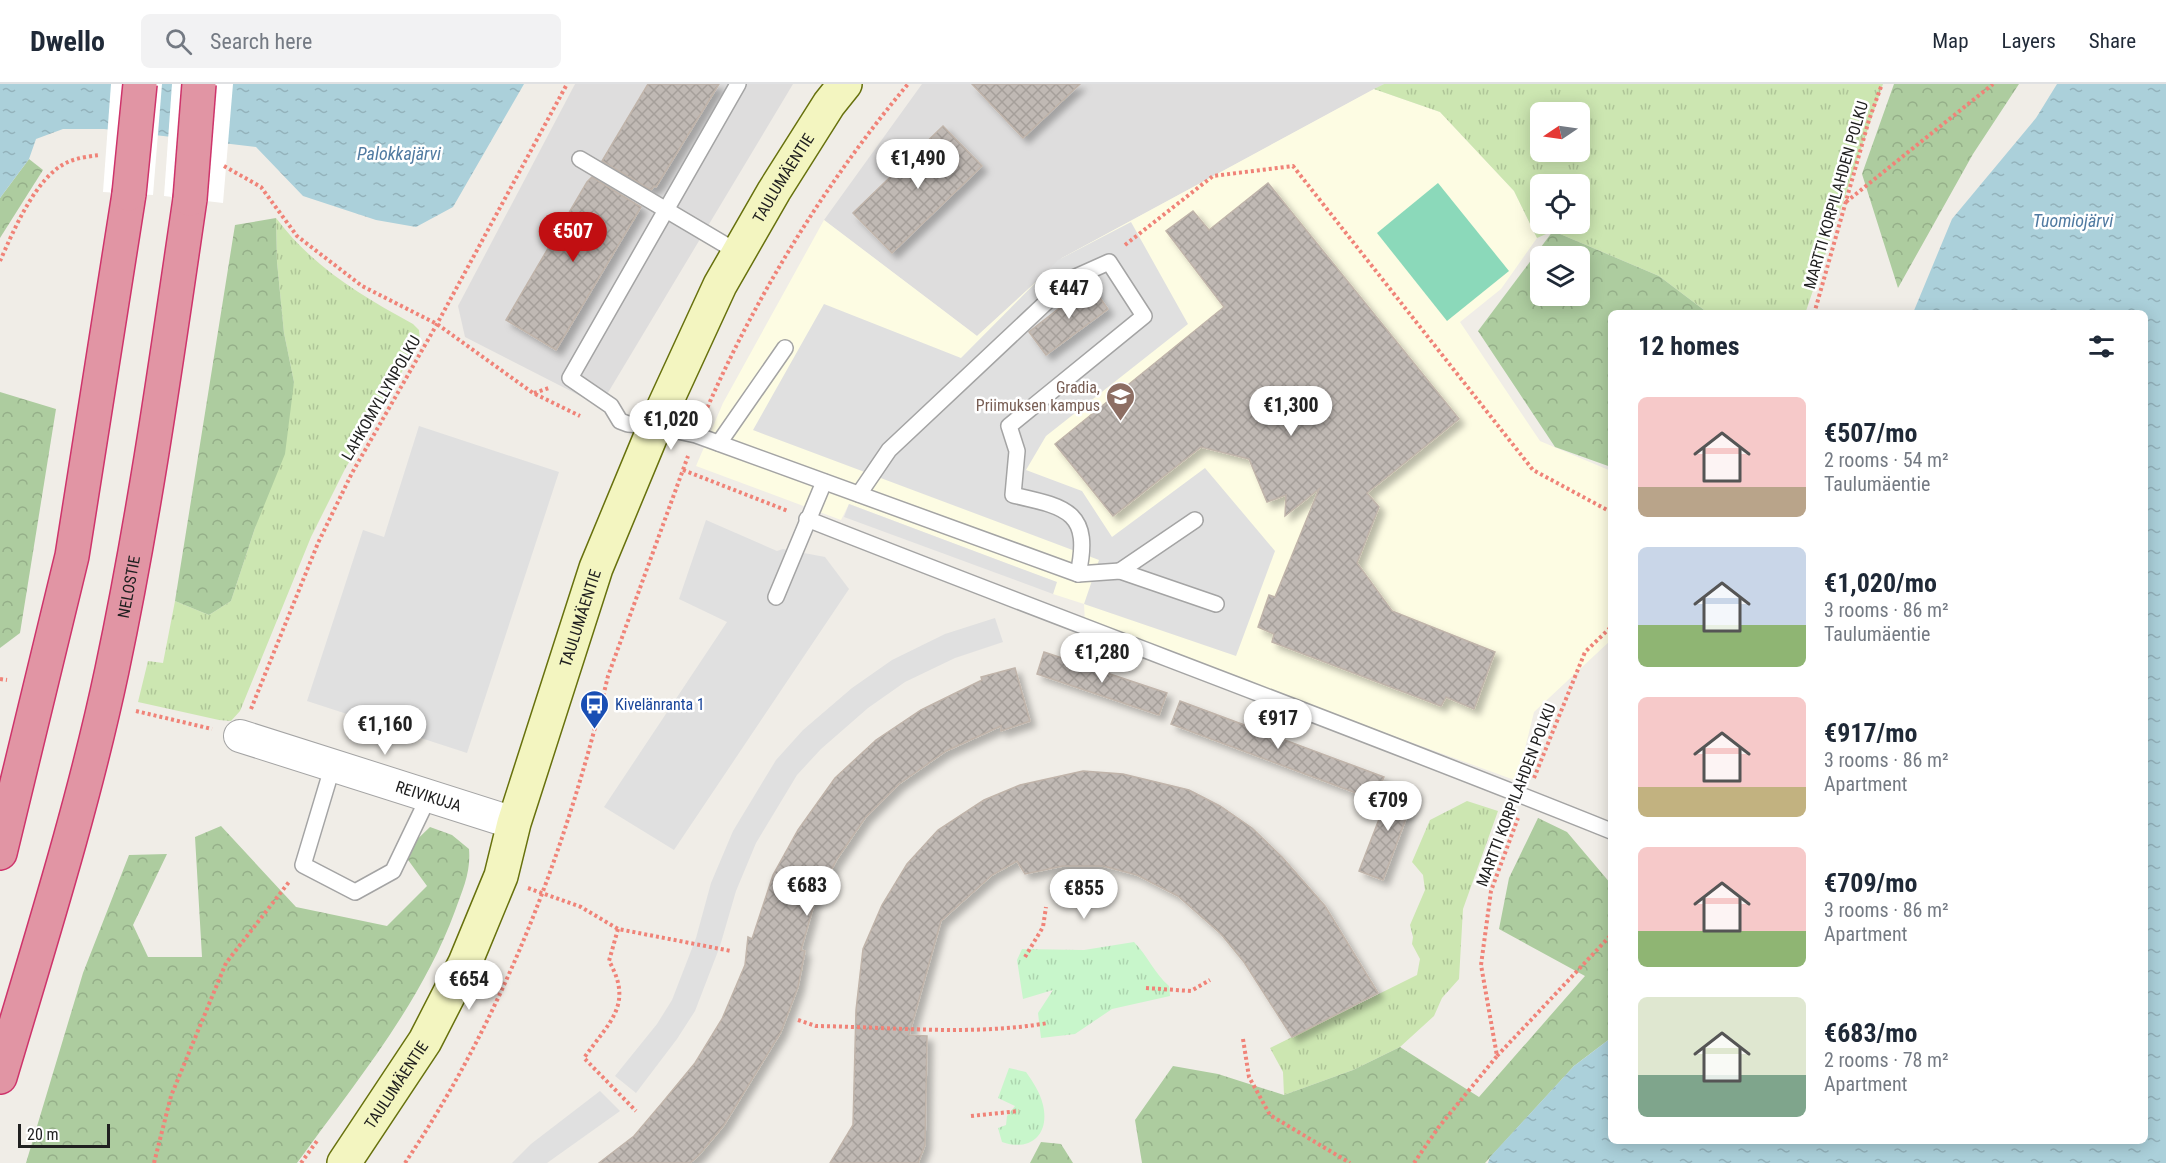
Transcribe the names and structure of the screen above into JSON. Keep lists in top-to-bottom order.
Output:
{
  "streets": {
    "highway": ["NELOSTIE"],
    "main road": ["TAULUMÄENTIE"],
    "street": ["REIVIKUJA"],
    "path": ["MARTTI KORPILAHDEN POLKU", "LAHKOMYLLYNPOLKU"]
  },
  "crossings": [
    ["TAULUMÄENTIE", "REIVIKUJA"],
    ["LAHKOMYLLYNPOLKU", "REIVIKUJA"]
  ],
  "water": ["Palokkajärvi", "Tuomiojärvi"],
  "places": {
    "school or university": ["Gradia, Priimuksen kampus"],
    "bus stop": ["Kivelänranta 1"]
  },
  "scale_bar": "20 m",
  "north": "left",
  "page": {
    "header": "Dwello",
    "search": "Search here",
    "nav": ["Map", "Layers", "Share"],
    "price": [
      "€1,490",
      "€507",
      "€447",
      "€1,300",
      "€1,020",
      "€1,280",
      "€917",
      "€1,160",
      "€709",
      "€683",
      "€855",
      "€654"
    ],
    "heading": "12 homes",
    "list": [
      {
        "name": "€507/mo",
        "note": "2 rooms · 54 m² · Taulumäentie"
      },
      {
        "name": "€1,020/mo",
        "note": "3 rooms · 86 m² · Taulumäentie"
      },
      {
        "name": "€917/mo",
        "note": "3 rooms · 86 m² · Apartment"
      },
      {
        "name": "€709/mo",
        "note": "3 rooms · 86 m² · Apartment"
      },
      {
        "name": "€683/mo",
        "note": "2 rooms · 78 m² · Apartment"
      }
    ],
    "scale": "20 m"
  }
}
